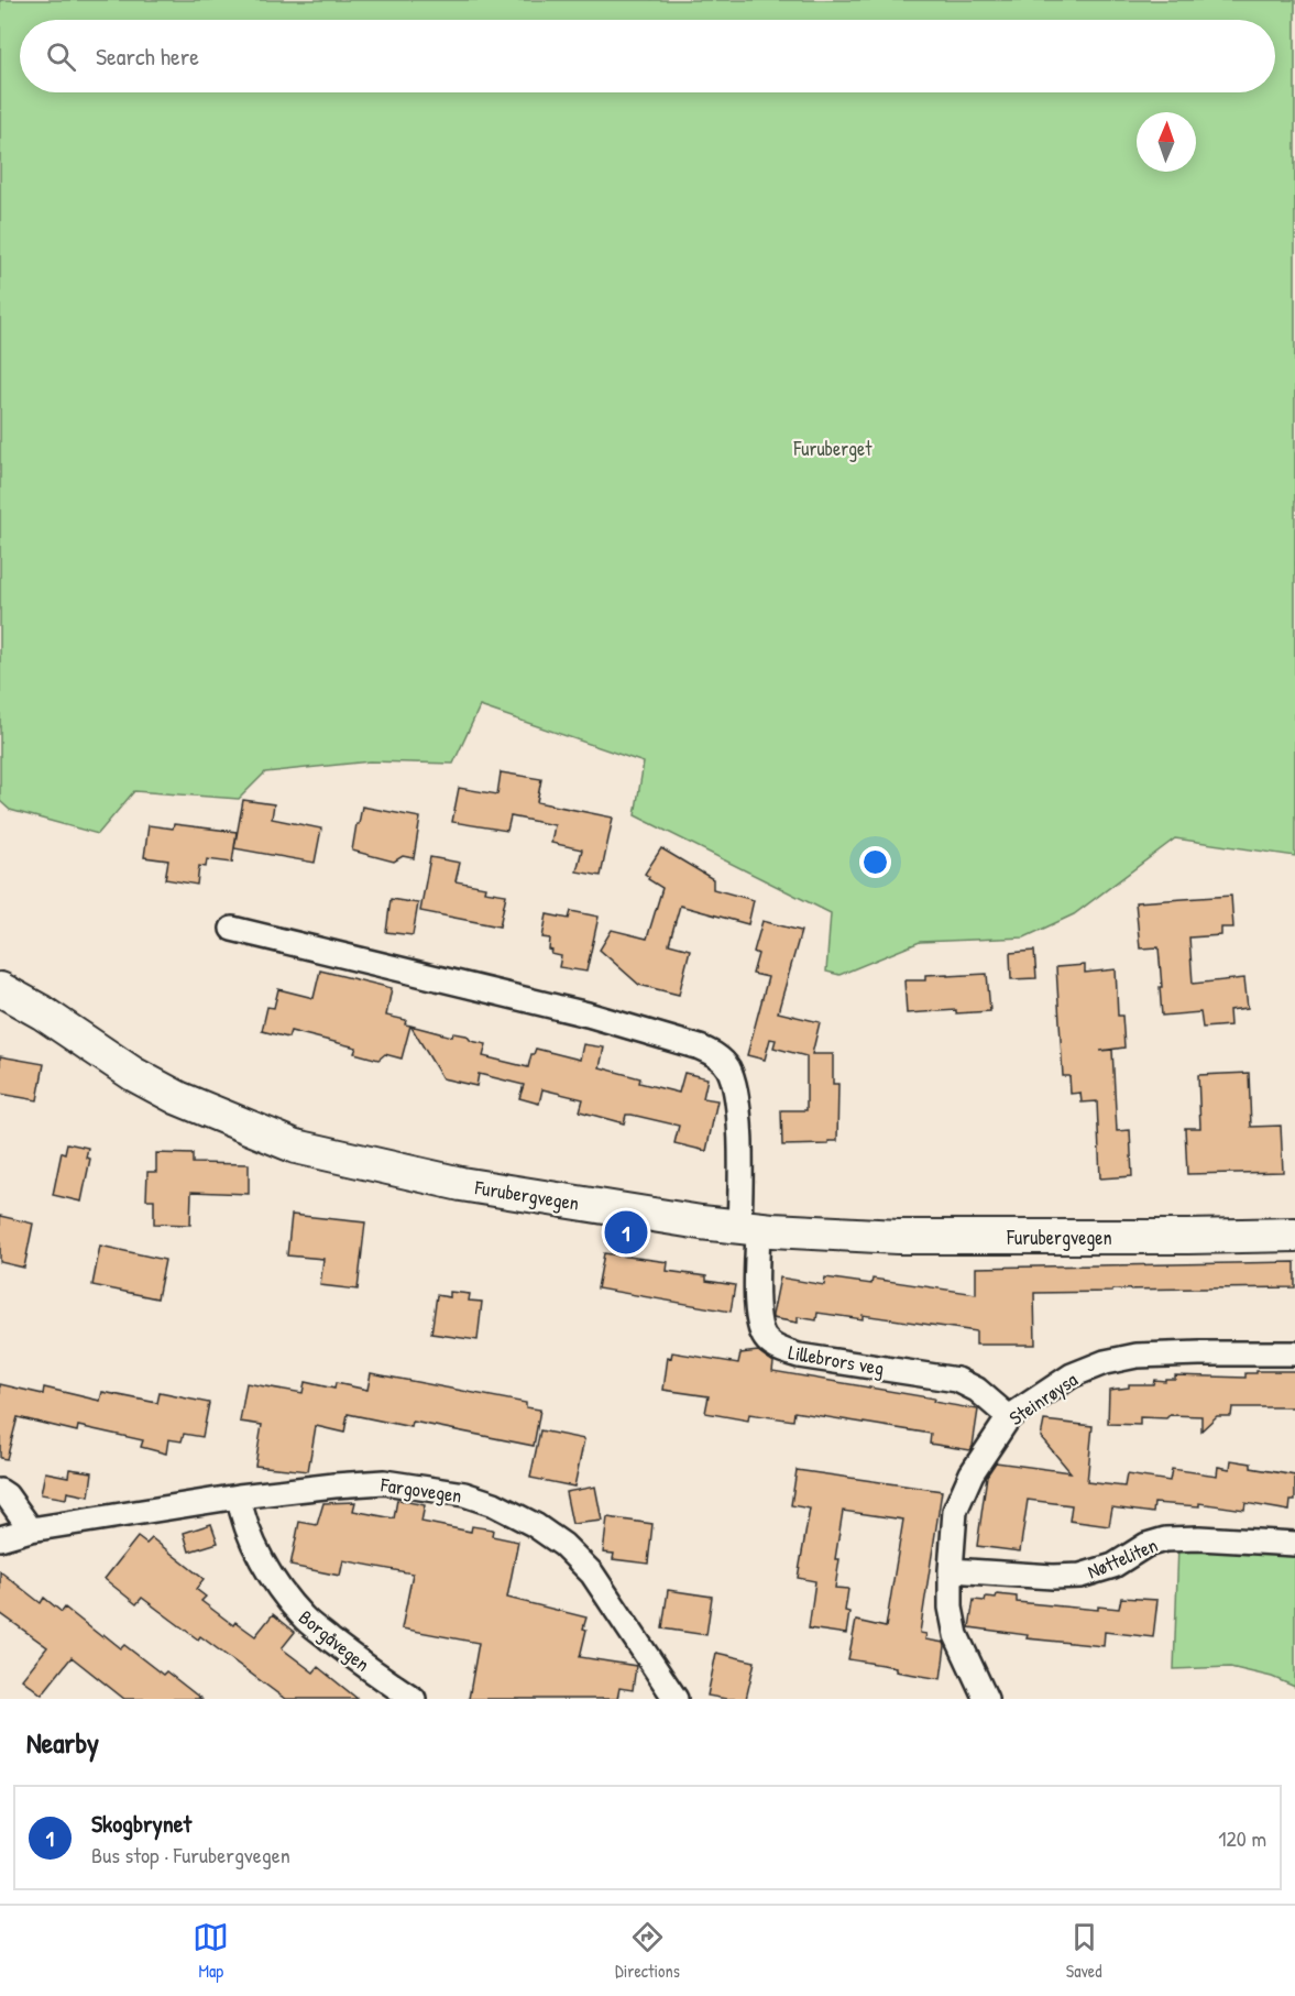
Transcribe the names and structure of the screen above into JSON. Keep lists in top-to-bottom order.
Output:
{
  "streets": {
    "main road": ["Furubergvegen"],
    "street": [
      "Lillebrors veg",
      "Steinrøysa",
      "Fargovegen",
      "Nøtteliten",
      "Borgåvegen"
    ]
  },
  "crossings": [
    ["Furubergvegen", "Lillebrors veg"],
    ["Lillebrors veg", "Steinrøysa"],
    ["Steinrøysa", "Nøtteliten"],
    ["Fargovegen", "Borgåvegen"]
  ],
  "parks": ["Furuberget"],
  "north": "top",
  "page": {
    "search": "Search here",
    "pins": "1",
    "heading": "Nearby",
    "list": [
      {
        "mark": "1",
        "name": "Skogbrynet",
        "note": "Bus stop · Furubergvegen",
        "value": "120 m"
      }
    ],
    "nav": ["Map", "Directions", "Saved"]
  }
}
